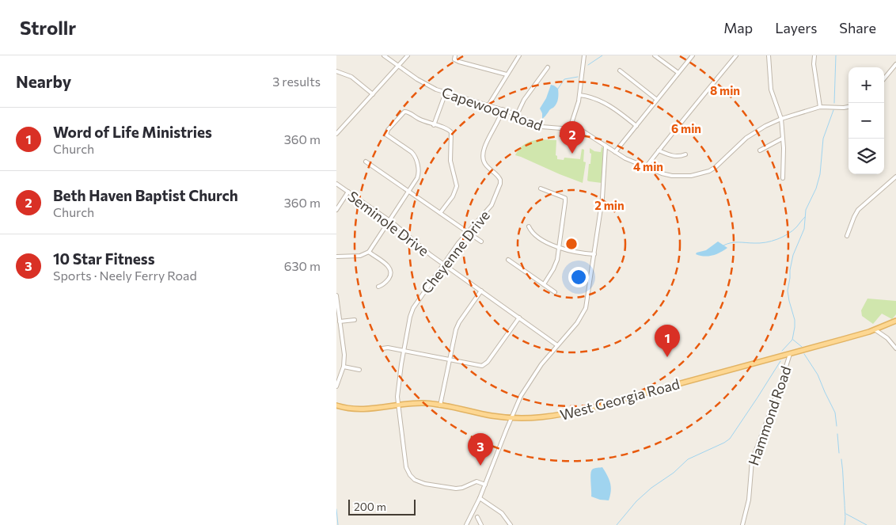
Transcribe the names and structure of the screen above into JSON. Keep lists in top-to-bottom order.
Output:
{
  "streets": {
    "main road": ["West Georgia Road"],
    "street": [
      "Capewood Road",
      "Seminole Drive",
      "Cheyenne Drive",
      "Hammond Road"
    ]
  },
  "crossings": [
    ["Capewood Road", "Cheyenne Drive"],
    ["Seminole Drive", "Cheyenne Drive"],
    ["Cheyenne Drive", "West Georgia Road"],
    ["West Georgia Road", "Hammond Road"]
  ],
  "scale_bar": "200 m",
  "page": {
    "header": "Strollr",
    "nav": ["Map", "Layers", "Share"],
    "heading": ["Nearby", "3 results"],
    "map_buttons": ["+", "−"],
    "list": [
      {
        "mark": "1",
        "name": "Word of Life Ministries",
        "note": "Church",
        "value": "360 m"
      },
      {
        "mark": "2",
        "name": "Beth Haven Baptist Church",
        "note": "Church",
        "value": "360 m"
      },
      {
        "mark": "3",
        "name": "10 Star Fitness",
        "note": "Sports · Neely Ferry Road",
        "value": "630 m"
      }
    ],
    "pins": ["2", "1", "3"],
    "scale": "200 m"
  },
  "rings": [
    "8 min",
    "6 min",
    "4 min",
    "2 min"
  ]
}
